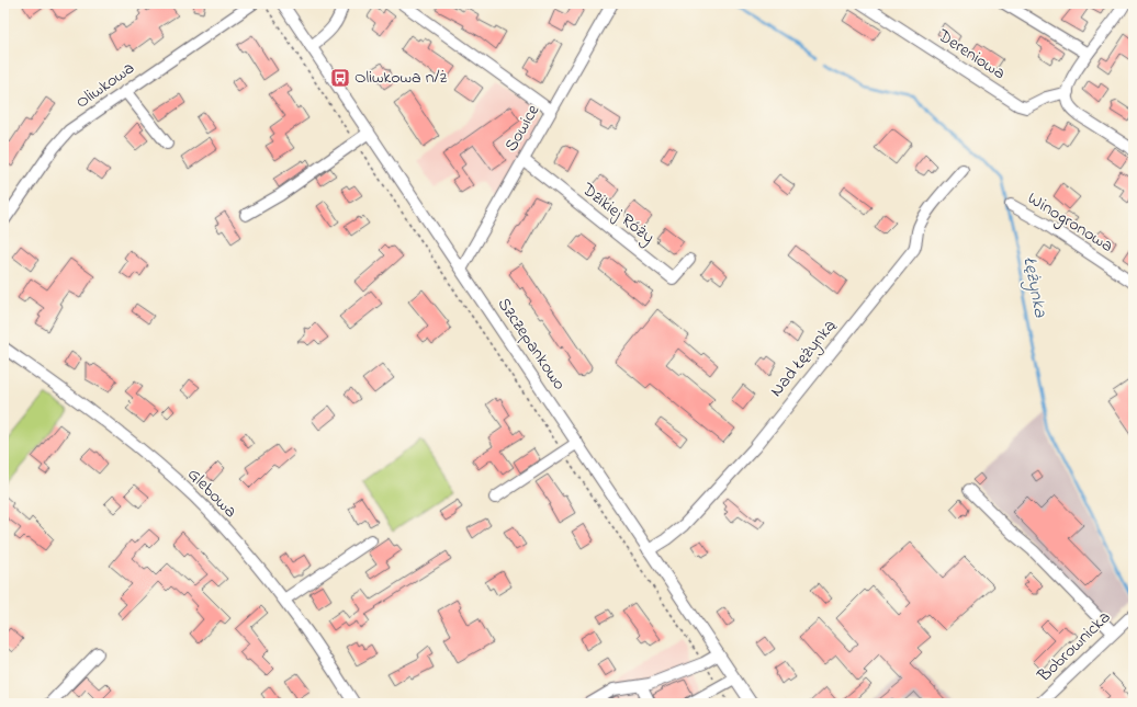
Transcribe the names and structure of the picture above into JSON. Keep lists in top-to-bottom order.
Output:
{
  "streets": {
    "street": [
      "Dereniowa",
      "Oliwkowa",
      "Sowice",
      "Dzikiej Róży",
      "Winogronowa",
      "Szczepankowo",
      "Nad Łężynką",
      "Glebowa",
      "Bobrownicka"
    ]
  },
  "crossings": [
    ["Sowice", "Dzikiej Róży"],
    ["Sowice", "Szczepankowo"],
    ["Szczepankowo", "Nad Łężynką"]
  ],
  "water": ["Łężynka"],
  "places": {
    "bus stop": ["Oliwkowa n/ż"]
  }
}
